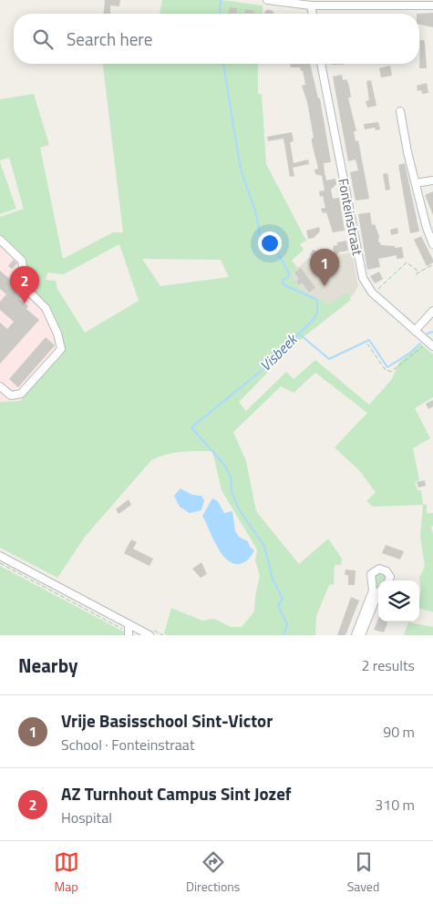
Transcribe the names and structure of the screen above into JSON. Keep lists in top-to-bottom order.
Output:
{
  "streets": {
    "street": ["Fonteinstraat"]
  },
  "water": ["Visbeek"],
  "page": {
    "search": "Search here",
    "pins": ["1", "2"],
    "heading": ["Nearby", "2 results"],
    "list": [
      {
        "mark": "1",
        "name": "Vrije Basisschool Sint-Victor",
        "note": "School · Fonteinstraat",
        "value": "90 m"
      },
      {
        "mark": "2",
        "name": "AZ Turnhout Campus Sint Jozef",
        "note": "Hospital",
        "value": "310 m"
      }
    ],
    "nav": ["Map", "Directions", "Saved"]
  }
}
